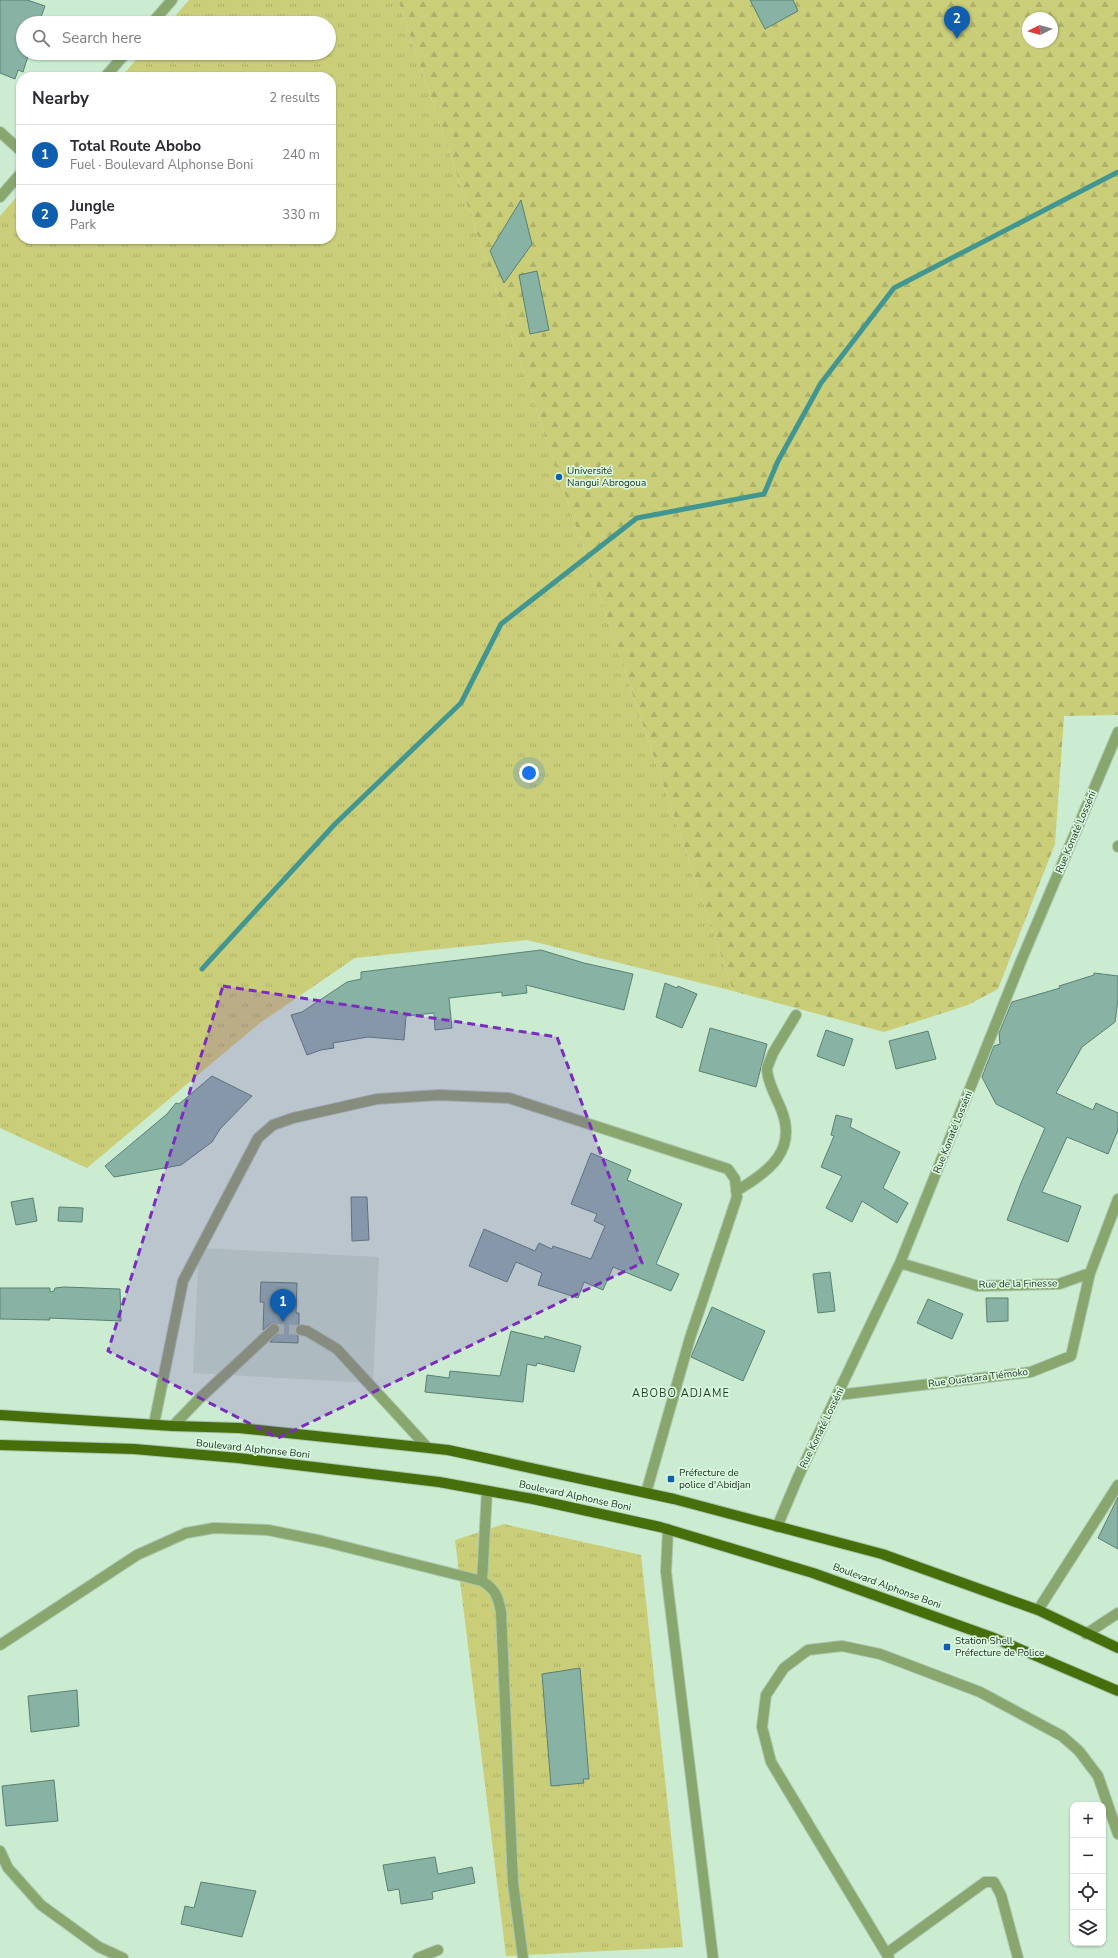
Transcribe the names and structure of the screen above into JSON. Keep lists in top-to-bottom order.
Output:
{
  "streets": {
    "main road": ["Boulevard Alphonse Boni"],
    "street": ["Rue Konaté Losséni", "Rue de la Finesse", "Rue Ouattara Tiémoko"]
  },
  "crossings": [
    ["Rue Konaté Losséni", "Rue de la Finesse"],
    ["Rue Konaté Losséni", "Rue Ouattara Tiémoko"],
    ["Rue Konaté Losséni", "Boulevard Alphonse Boni"],
    ["Rue de la Finesse", "Rue Ouattara Tiémoko"]
  ],
  "districts": ["ABOBO ADJAME"],
  "places": {
    "other": ["Université Nangui Abrogoua"],
    "transit": ["Préfecture de police d'Abidjan", "Station Shell Préfecture de Police"]
  },
  "north": "left",
  "page": {
    "pins": ["2", "1"],
    "search": "Search here",
    "heading": ["Nearby", "2 results"],
    "list": [
      {
        "mark": "1",
        "name": "Total Route Abobo",
        "note": "Fuel · Boulevard Alphonse Boni",
        "value": "240 m"
      },
      {
        "mark": "2",
        "name": "Jungle",
        "note": "Park",
        "value": "330 m"
      }
    ],
    "map_buttons": ["+", "−"]
  }
}
